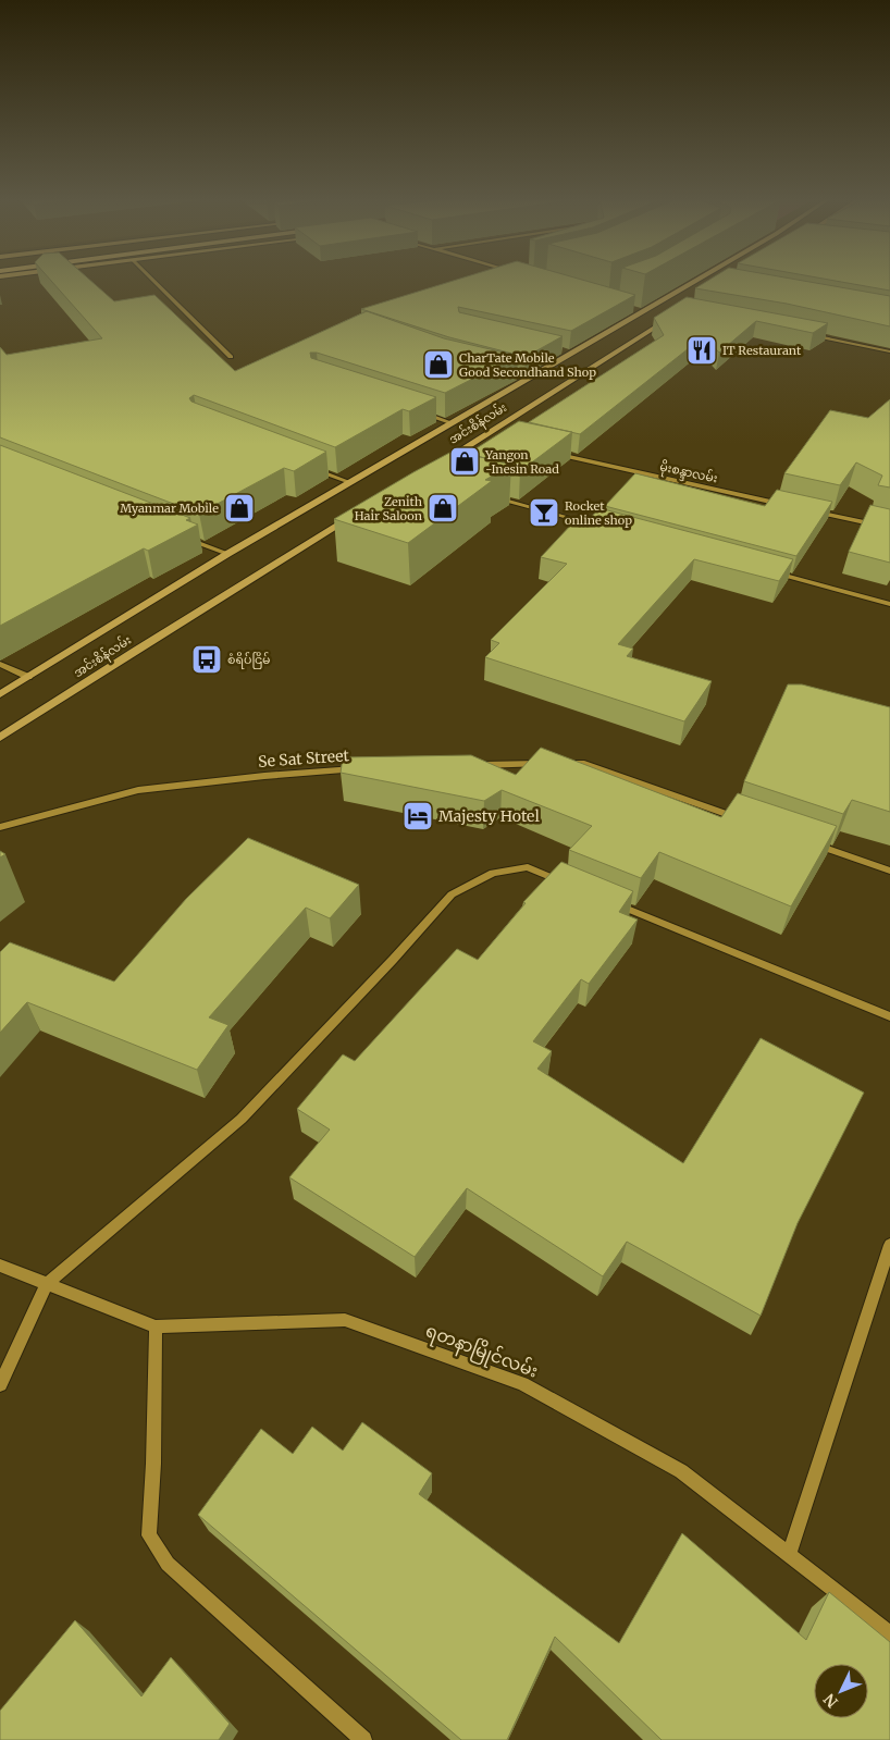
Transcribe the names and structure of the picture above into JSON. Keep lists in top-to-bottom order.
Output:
{
  "streets": {
    "main road": ["အင်းစိန်လမ်း"],
    "street": ["မိုးစန္ဒာလမ်း", "Se Sat Street", "ရတနာမြိုင်လမ်း"]
  },
  "places": {
    "restaurant": ["IT Restaurant"],
    "shop": [
      "CharTate Mobile Good Secondhand Shop",
      "Yangon -Inesin Road",
      "Myanmar Mobile",
      "Zenith Hair Saloon"
    ],
    "bar": ["Rocket online shop"],
    "bus stop": ["စံရိပ်ငြိမ်"],
    "hotel": ["Majesty Hotel"]
  },
  "north": "bottom left"
}
